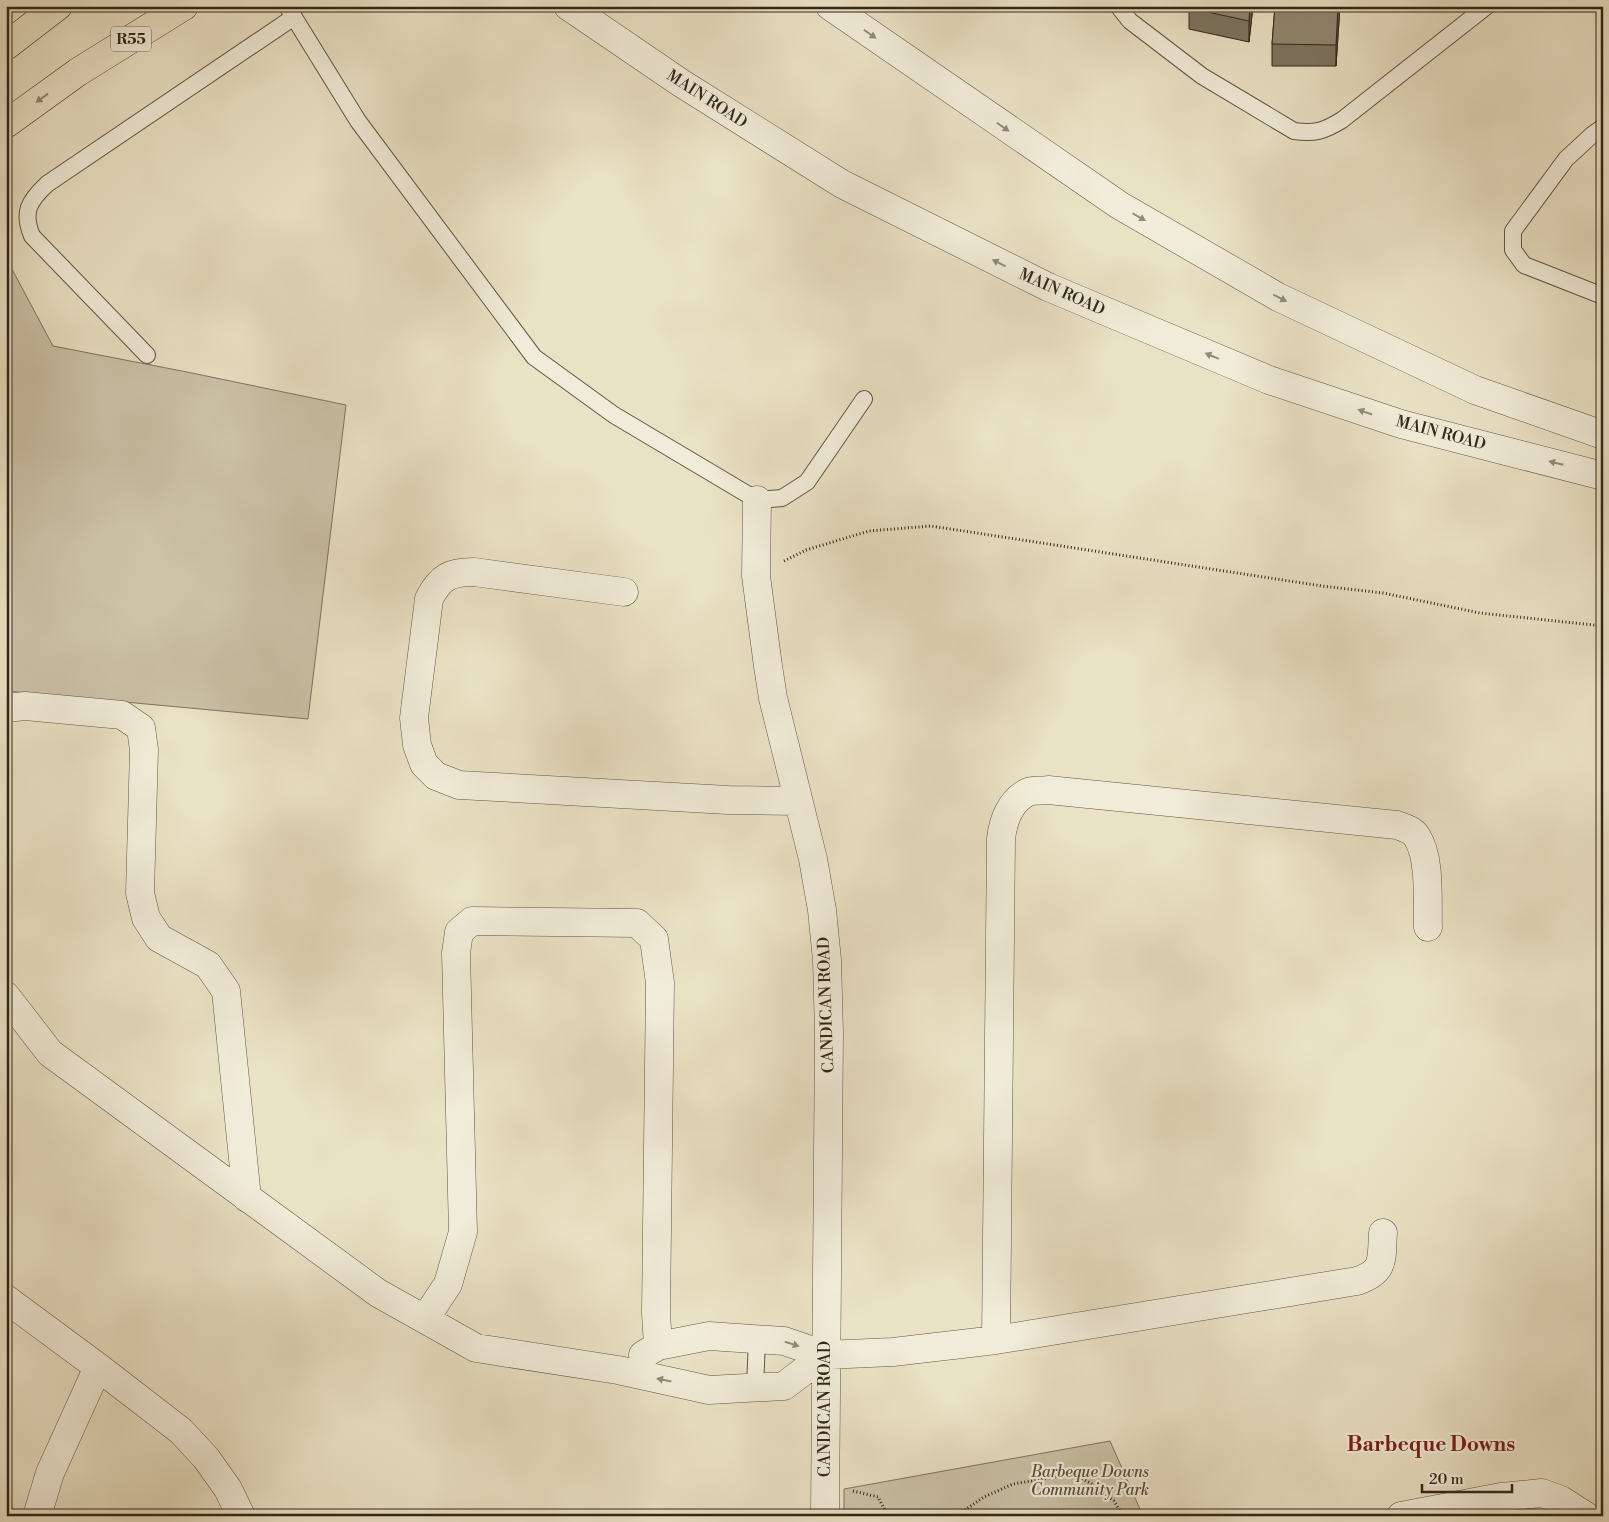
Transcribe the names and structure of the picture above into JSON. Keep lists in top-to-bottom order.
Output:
{
  "streets": {
    "main road": ["R55"],
    "street": ["MAIN ROAD", "CANDICAN ROAD"]
  },
  "districts": ["Barbeque Downs"],
  "parks": ["Barbeque Downs Community Park"],
  "scale_bar": "20 m"
}
